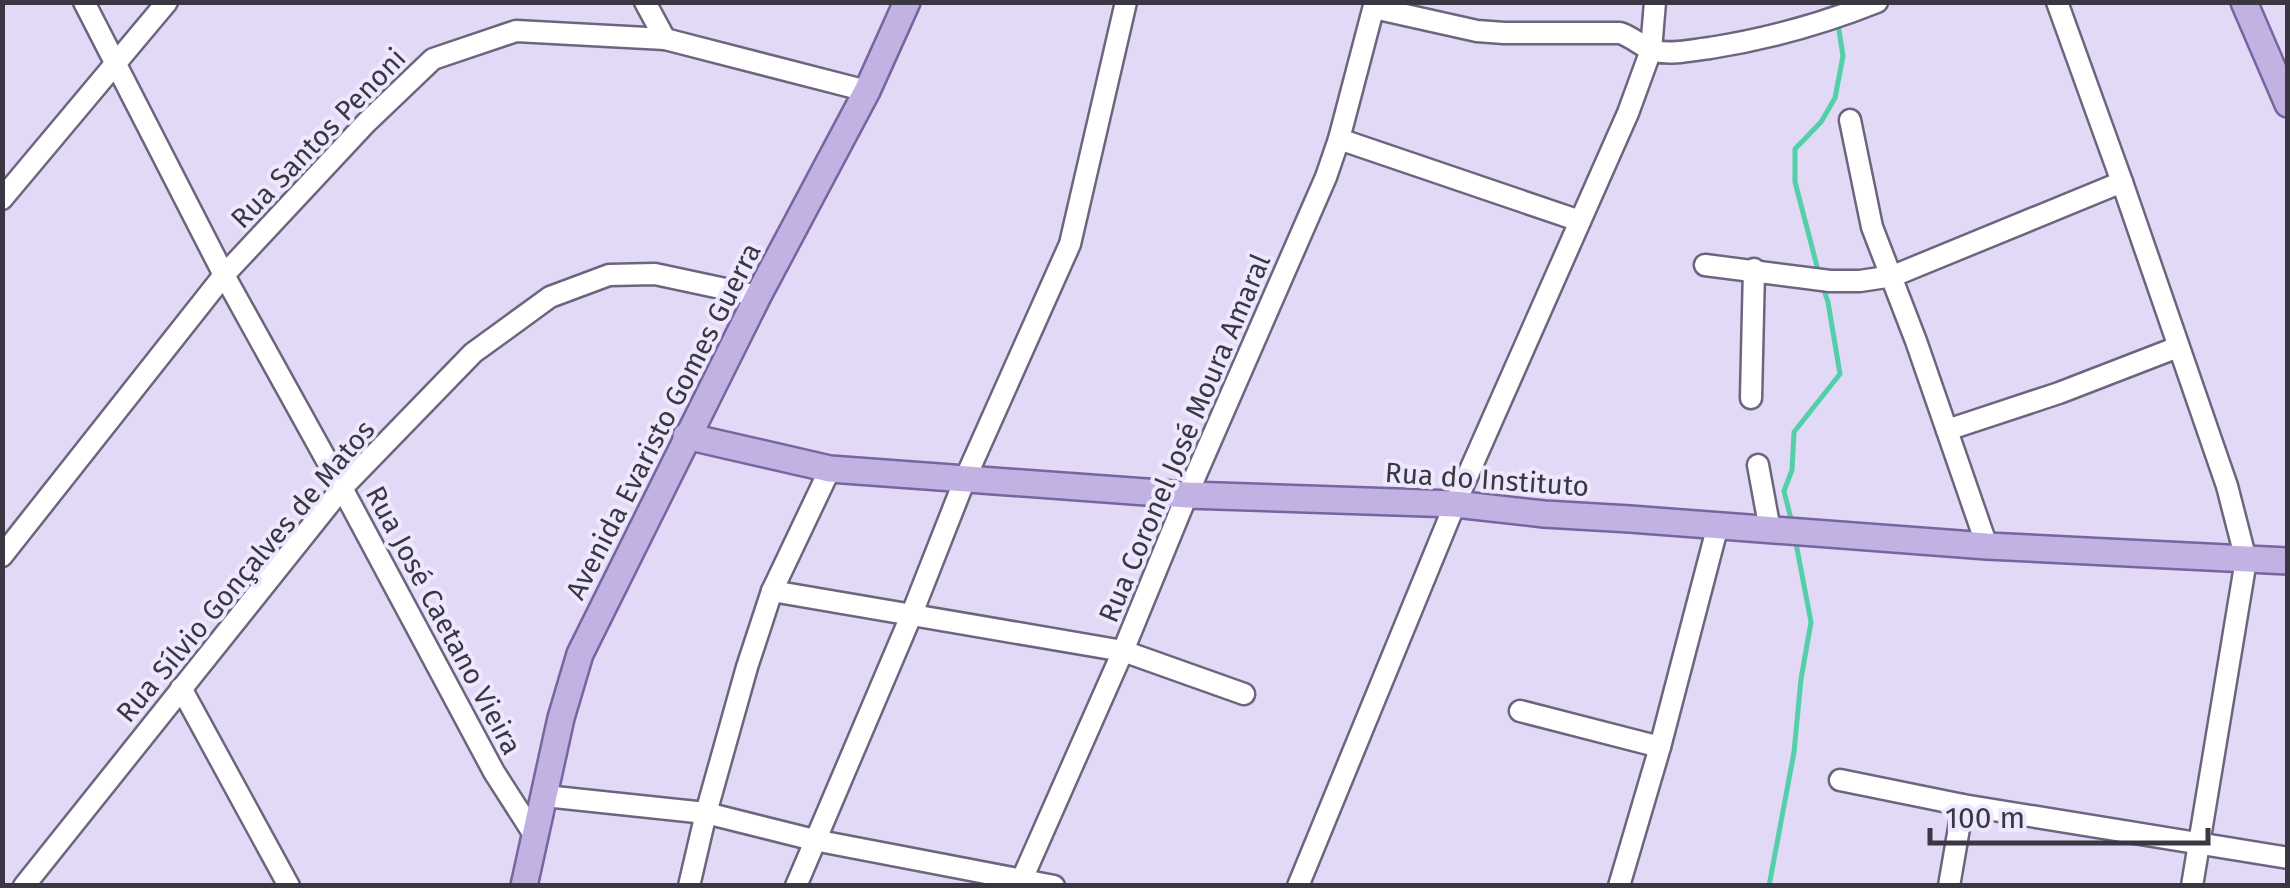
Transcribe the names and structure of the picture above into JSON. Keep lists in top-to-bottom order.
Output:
{
  "streets": {
    "main road": ["Avenida Evaristo Gomes Guerra", "Rua do Instituto"],
    "street": [
      "Rua Santos Penoni",
      "Rua Coronel José Moura Amaral",
      "Rua Sílvio Gonçalves de Matos",
      "Rua José Caetano Vieira"
    ]
  },
  "crossings": [
    ["Rua Santos Penoni", "Avenida Evaristo Gomes Guerra"],
    ["Rua Santos Penoni", "Rua José Caetano Vieira"],
    ["Avenida Evaristo Gomes Guerra", "Rua do Instituto"],
    ["Avenida Evaristo Gomes Guerra", "Rua Sílvio Gonçalves de Matos"],
    ["Avenida Evaristo Gomes Guerra", "Rua José Caetano Vieira"],
    ["Rua Coronel José Moura Amaral", "Rua do Instituto"],
    ["Rua Sílvio Gonçalves de Matos", "Rua José Caetano Vieira"]
  ],
  "scale_bar": "100 m"
}
